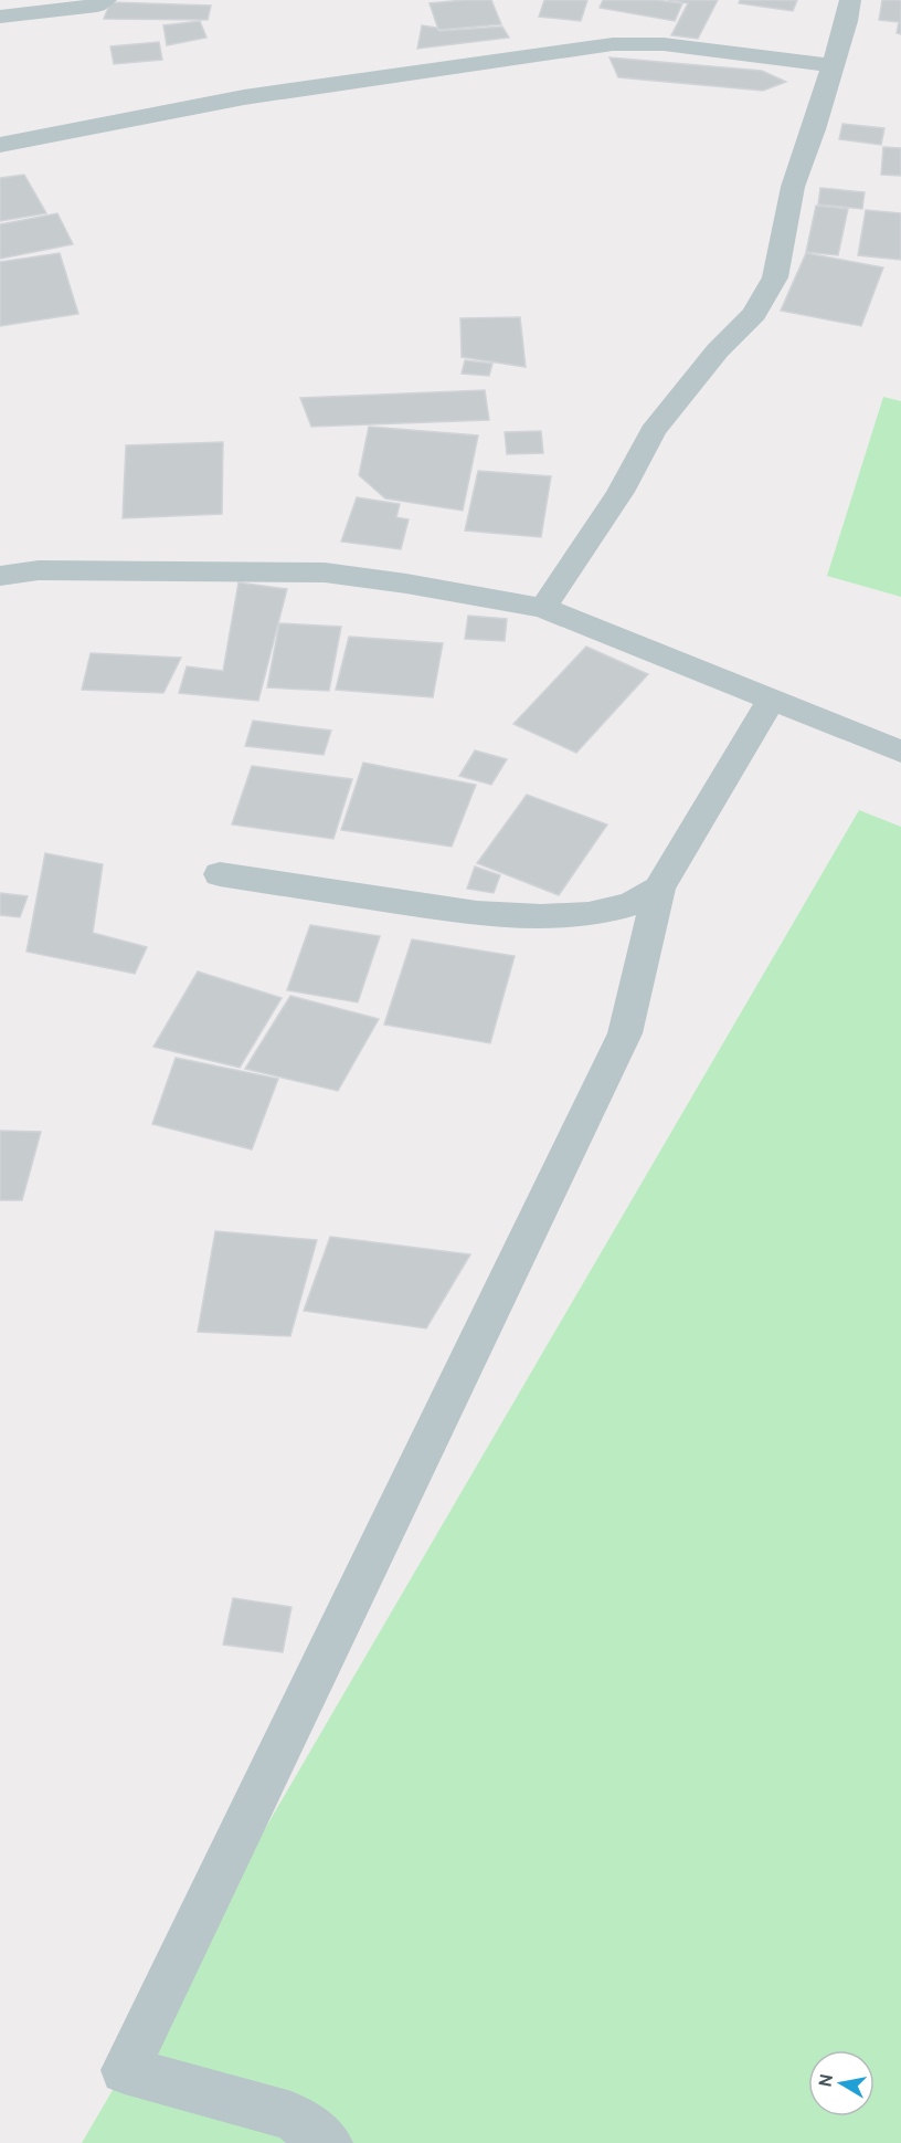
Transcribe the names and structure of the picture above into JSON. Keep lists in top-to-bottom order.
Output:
{
  "north": "left"
}
